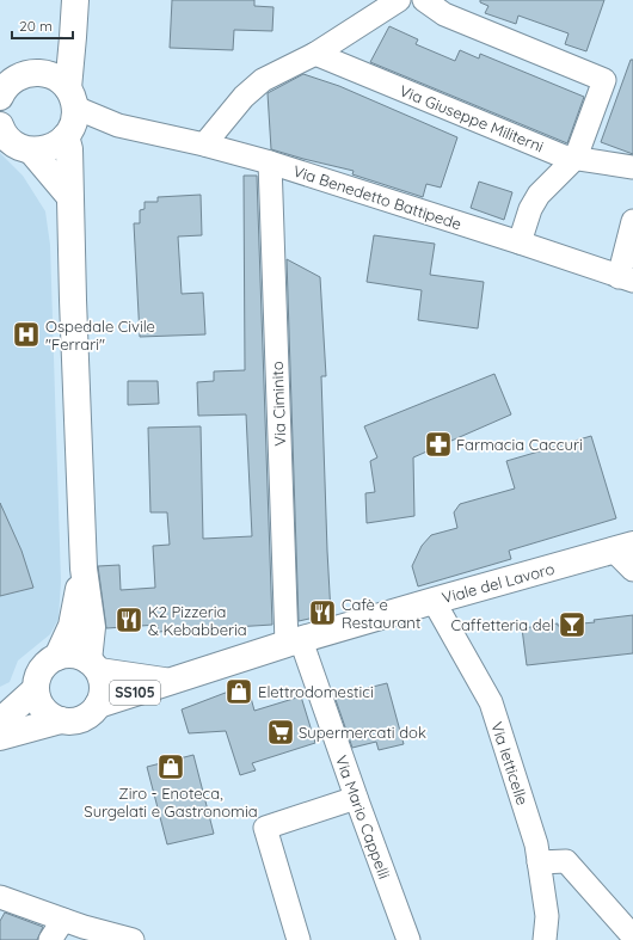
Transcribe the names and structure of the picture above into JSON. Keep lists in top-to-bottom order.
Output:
{
  "streets": {
    "street": [
      "Via Giuseppe Militerni",
      "Via Benedetto Battipede",
      "Via Ciminito",
      "Viale del Lavoro",
      "SS105",
      "Via Ietticelle",
      "Via Mario Cappelli"
    ]
  },
  "crossings": [
    ["Via Benedetto Battipede", "Via Ciminito"],
    ["Via Ciminito", "Viale del Lavoro"],
    ["Via Ciminito", "Via Mario Cappelli"],
    ["Viale del Lavoro", "Via Ietticelle"],
    ["Viale del Lavoro", "Via Mario Cappelli"]
  ],
  "places": {
    "hospital": ["Ospedale Civile \"Ferrari\""],
    "pharmacy": ["Farmacia Caccuri"],
    "restaurant": ["Cafè e Restaurant", "K2 Pizzeria & Kebabberia"],
    "bar": ["Caffetteria del"],
    "shop": ["Elettrodomestici", "Ziro - Enoteca, Surgelati e Gastronomia"],
    "supermarket": ["Supermercati dok"]
  },
  "scale_bar": "20 m"
}
